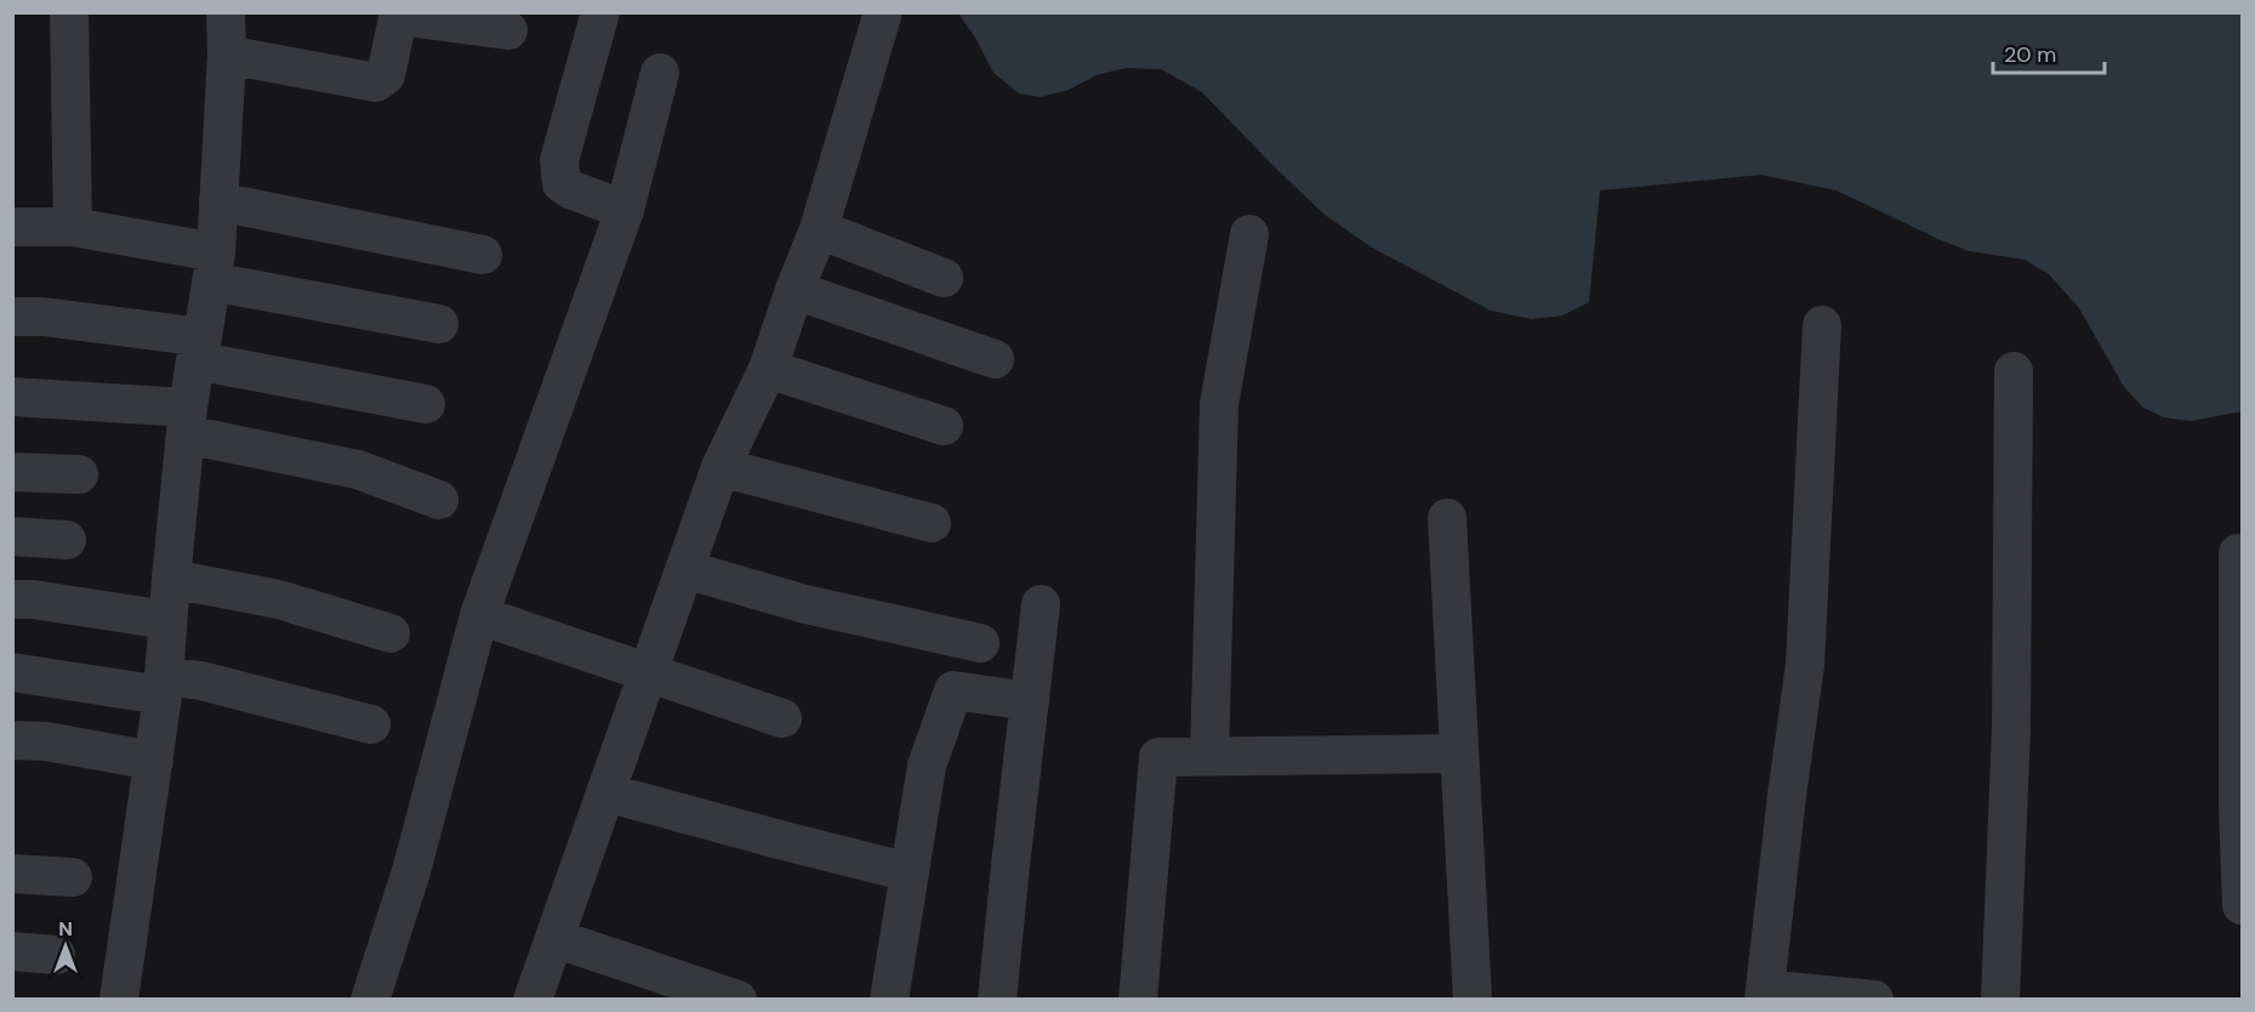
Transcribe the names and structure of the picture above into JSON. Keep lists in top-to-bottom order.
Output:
{
  "scale_bar": "20 m",
  "north": "top"
}
